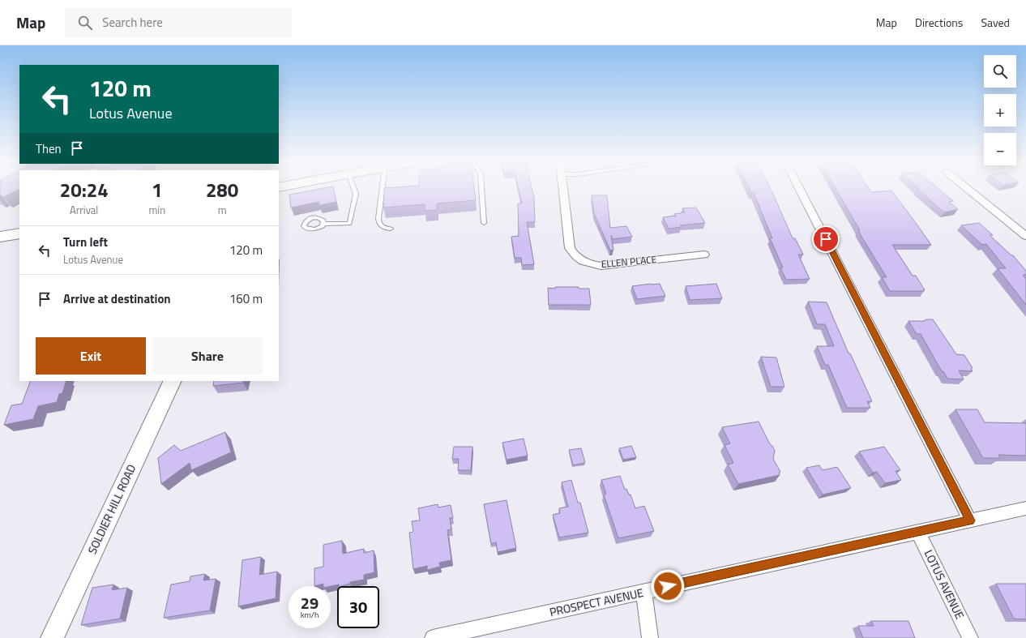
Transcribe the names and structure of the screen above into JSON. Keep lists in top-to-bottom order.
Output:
{
  "streets": {
    "street": [
      "ELLEN PLACE",
      "SOLDIER HILL ROAD",
      "LOTUS AVENUE",
      "PROSPECT AVENUE"
    ]
  },
  "crossings": [
    ["LOTUS AVENUE", "PROSPECT AVENUE"]
  ],
  "page": {
    "header": "Map",
    "search": "Search here",
    "nav": ["Map", "Directions", "Saved"],
    "map_buttons": ["+", "−"],
    "turn": ["120 m", "Lotus Avenue"],
    "then": "Then",
    "eta": [
      "20:24",
      "Arrival",
      "1",
      "min",
      "280",
      "m"
    ],
    "list": [
      {
        "name": "Turn left",
        "note": "Lotus Avenue",
        "value": "120 m"
      },
      {
        "name": "Arrive at destination",
        "value": "160 m"
      }
    ],
    "buttons": ["Exit", "Share"],
    "speed": "29 km/h",
    "limit": "30"
  }
}
